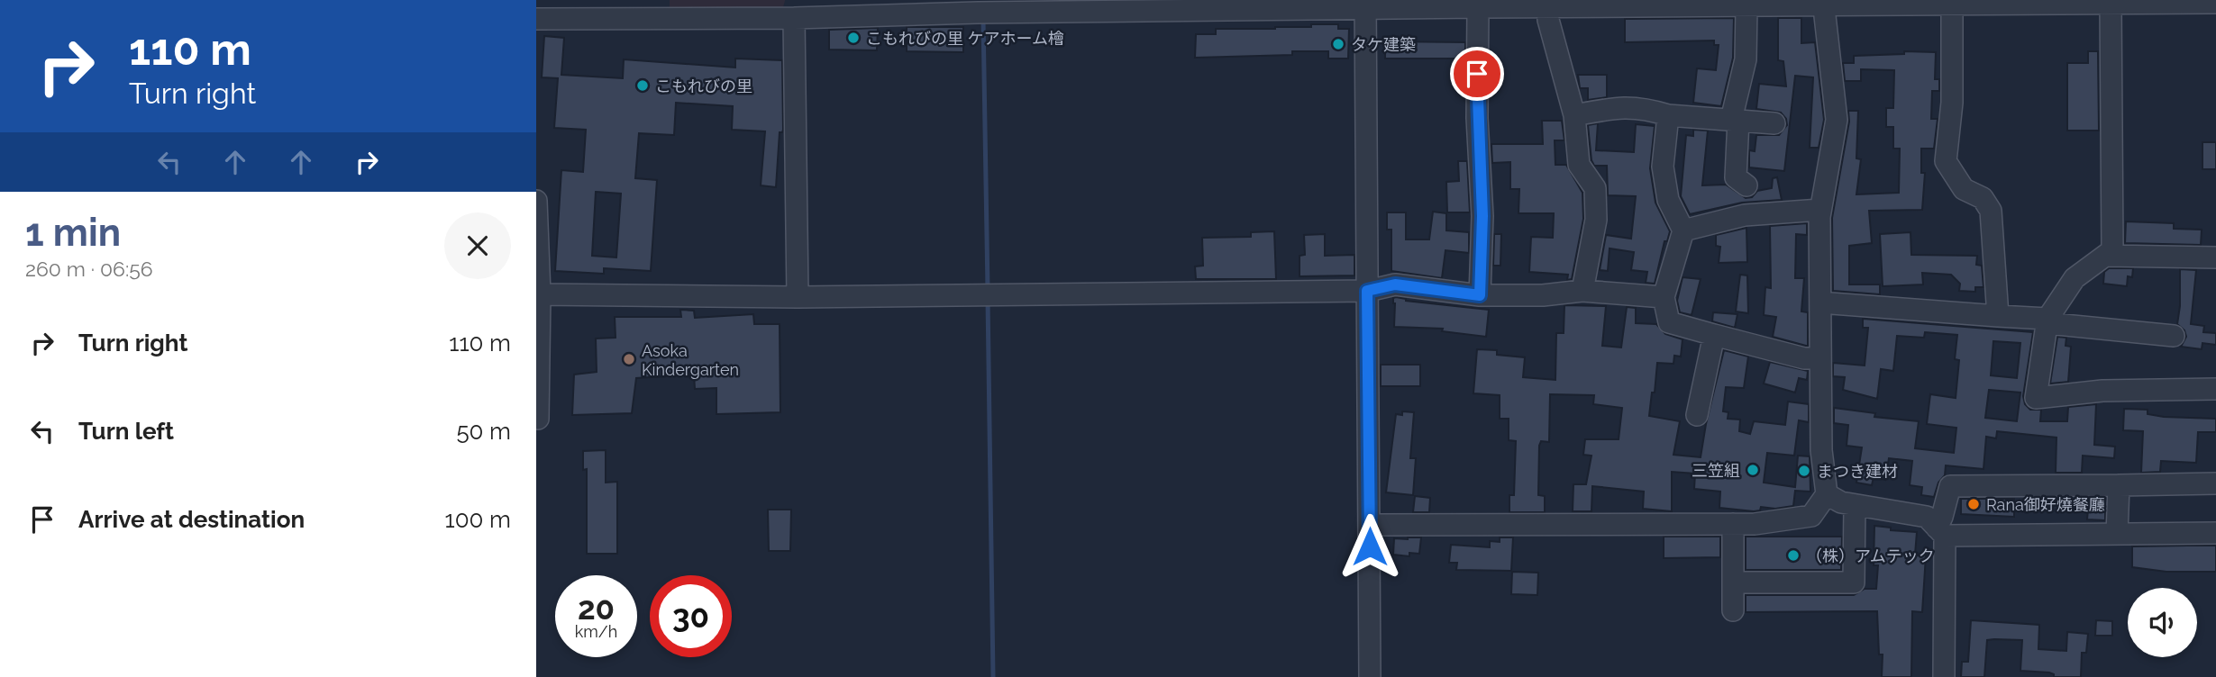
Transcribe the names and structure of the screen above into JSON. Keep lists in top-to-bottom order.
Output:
{
  "places": [
    "こもれびの里 ケアホーム檜",
    "タケ建築",
    "こもれびの里",
    "Asoka Kindergarten",
    "三笠組",
    "まつき建材",
    "Rana御好燒餐廳",
    "（株）アムテック"
  ],
  "page": {
    "turn": ["110 m", "Turn right"],
    "heading": ["1 min", "260 m · 06:56"],
    "list": [
      {
        "name": "Turn right",
        "value": "110 m"
      },
      {
        "name": "Turn left",
        "value": "50 m"
      },
      {
        "name": "Arrive at destination",
        "value": "100 m"
      }
    ],
    "speed": "20 km/h",
    "limit": "30"
  }
}
